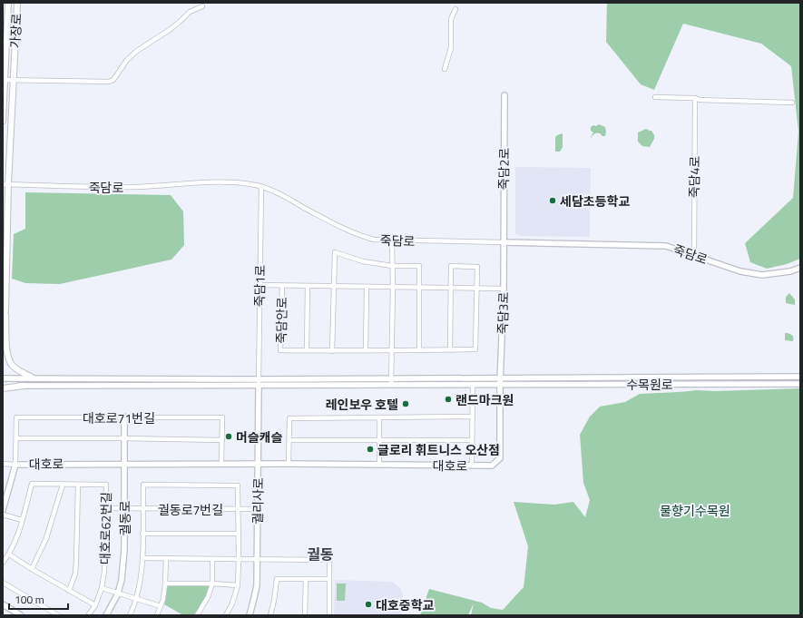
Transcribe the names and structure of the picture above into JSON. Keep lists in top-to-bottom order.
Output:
{
  "streets": {
    "main road": ["가장로"],
    "street": [
      "죽담2로",
      "죽담4로",
      "죽담로",
      "죽담1로",
      "죽담3로",
      "죽담안로",
      "수목원로",
      "대호로71번길",
      "대호로",
      "궐리사로",
      "궐동로7번길",
      "궐동로",
      "대호로62번길"
    ]
  },
  "crossings": [
    ["가장로", "죽담로"],
    ["죽담2로", "죽담로"],
    ["죽담2로", "죽담3로"],
    ["죽담4로", "죽담로"],
    ["죽담로", "죽담1로"],
    ["죽담로", "죽담3로"],
    ["죽담1로", "죽담안로"],
    ["죽담1로", "수목원로"],
    ["죽담1로", "궐리사로"],
    ["죽담3로", "죽담안로"],
    ["죽담3로", "수목원로"],
    ["죽담3로", "대호로"],
    ["수목원로", "대호로"],
    ["수목원로", "궐리사로"],
    ["대호로71번길", "대호로"],
    ["대호로71번길", "궐동로"],
    ["대호로", "궐리사로"],
    ["대호로", "궐동로"],
    ["궐리사로", "궐동로7번길"],
    ["궐동로7번길", "궐동로"],
    ["궐동로7번길", "대호로62번길"]
  ],
  "districts": ["궐동"],
  "parks": ["물향기수목원"],
  "places": [
    "세담초등학교",
    "랜드마크원",
    "레인보우 호텔",
    "머슬캐슬",
    "글로리 휘트니스 오산점",
    "대호중학교"
  ],
  "scale_bar": "100 m"
}
